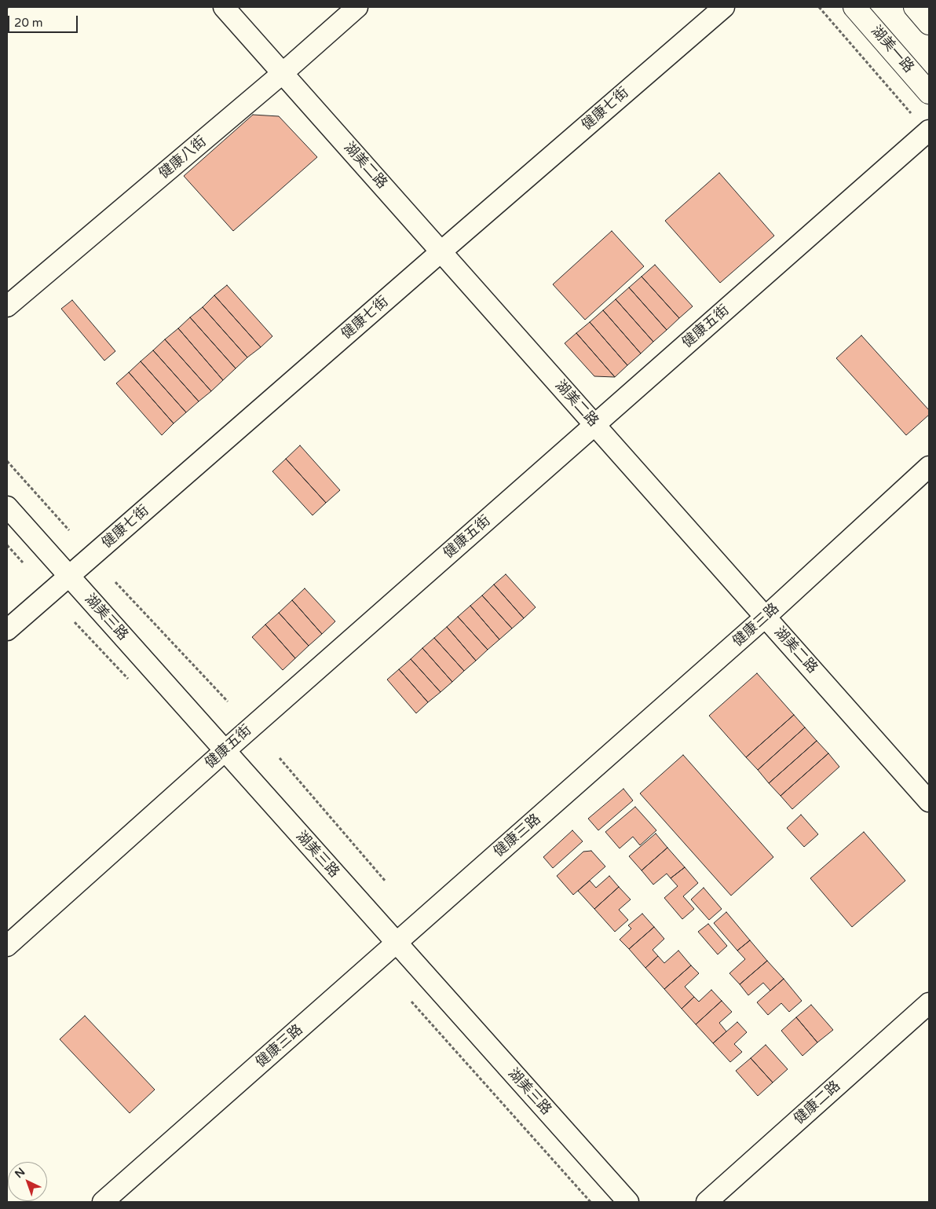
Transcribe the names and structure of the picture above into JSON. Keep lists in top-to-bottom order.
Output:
{
  "streets": {
    "street": [
      "湖美一路",
      "健康七街",
      "健康八街",
      "湖美二路",
      "健康五街",
      "湖美三路",
      "健康三路",
      "健康二路"
    ]
  },
  "crossings": [
    ["健康七街", "湖美二路"],
    ["健康七街", "湖美三路"],
    ["健康八街", "湖美二路"],
    ["湖美二路", "健康五街"],
    ["湖美二路", "健康三路"],
    ["健康五街", "湖美三路"],
    ["湖美三路", "健康三路"]
  ],
  "scale_bar": "20 m",
  "north": "top left"
}
